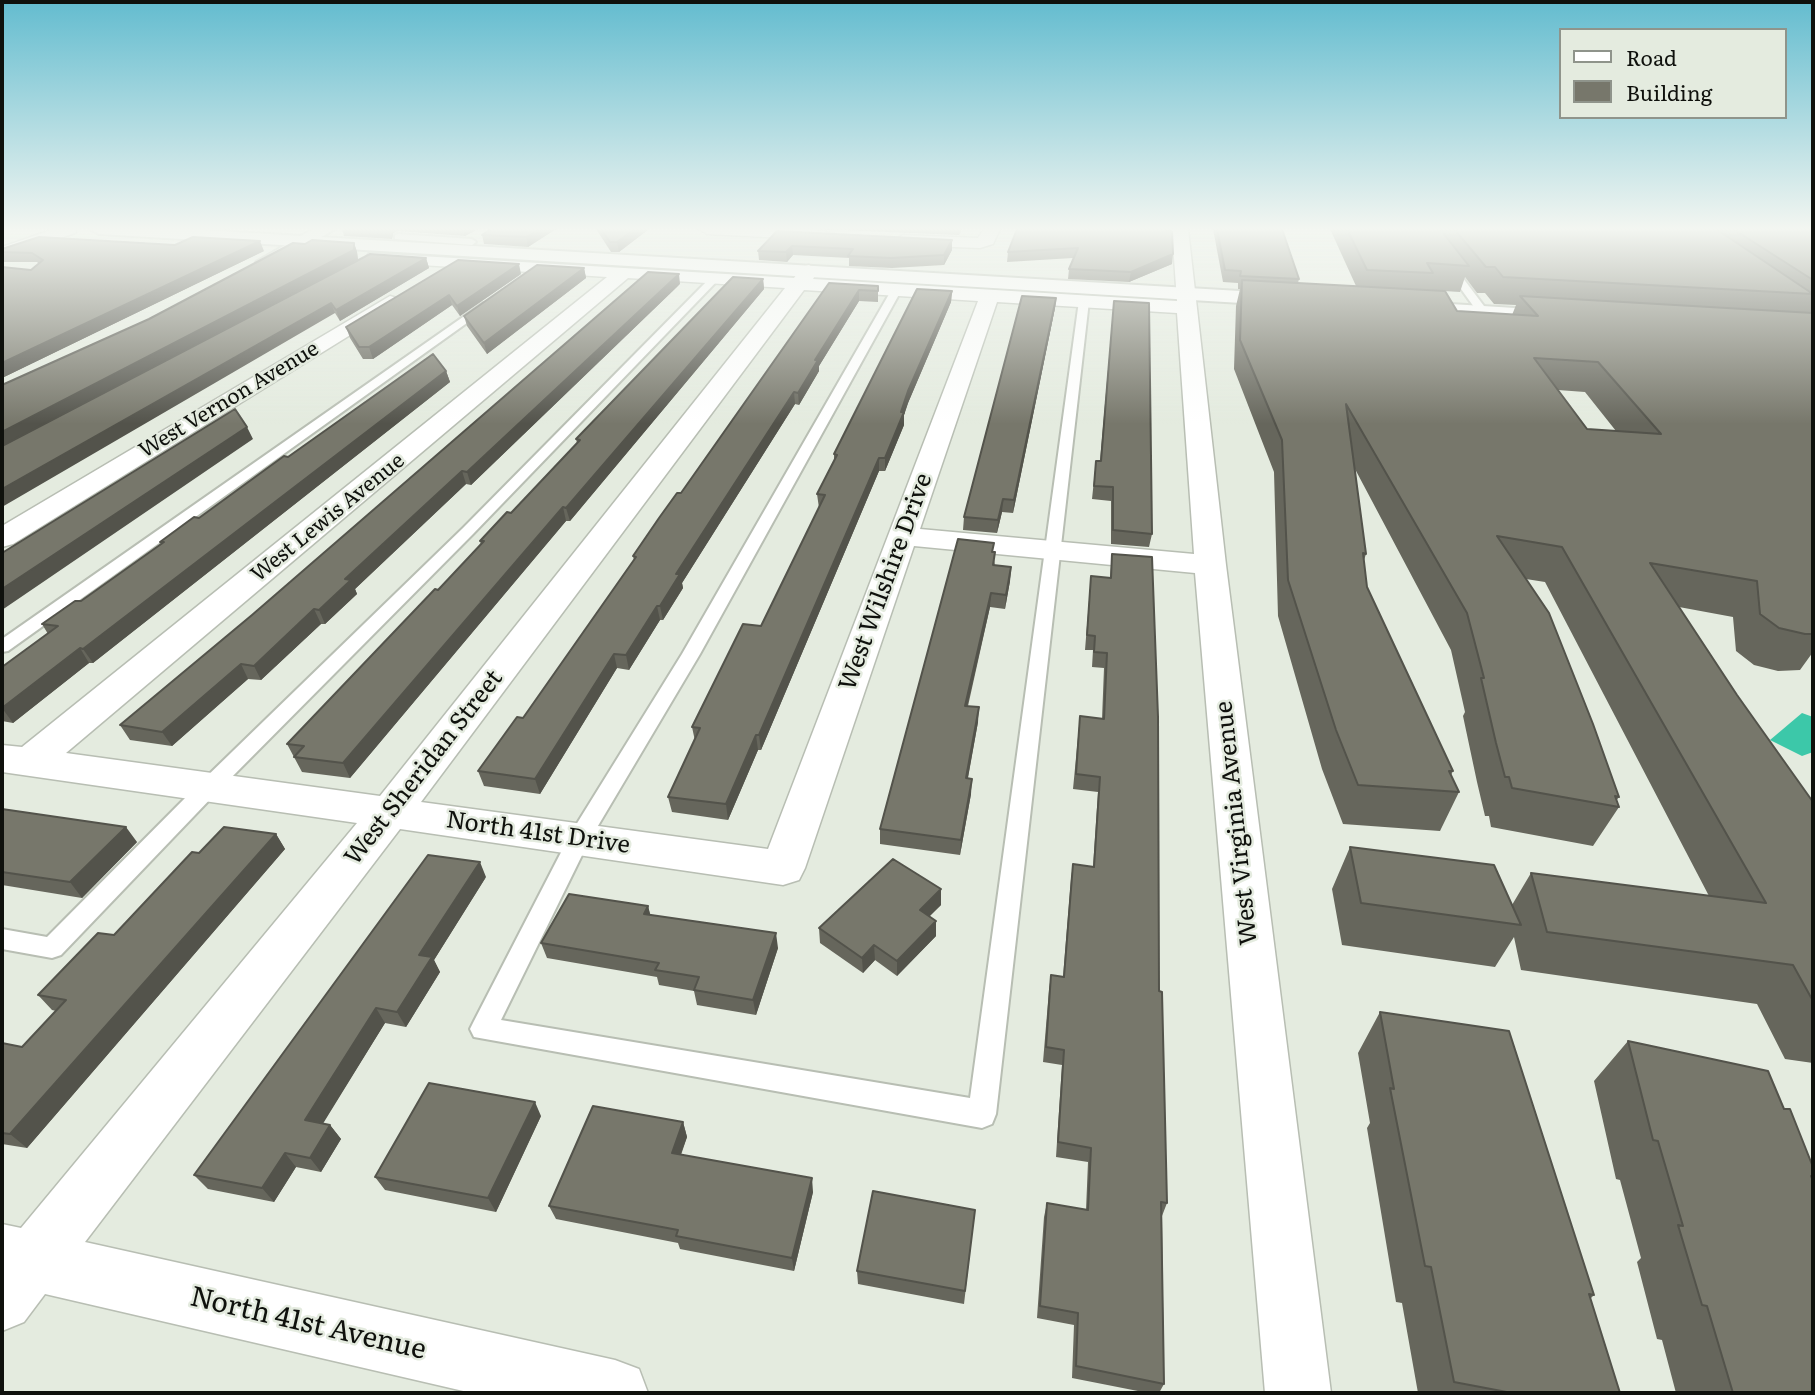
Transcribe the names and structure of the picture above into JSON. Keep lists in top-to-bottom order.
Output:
{
  "streets": {
    "street": [
      "West Vernon Avenue",
      "West Lewis Avenue",
      "West Wilshire Drive",
      "West Sheridan Street",
      "West Virginia Avenue",
      "North 41st Drive",
      "North 41st Avenue"
    ]
  },
  "crossings": [
    ["West Lewis Avenue", "North 41st Drive"],
    ["West Wilshire Drive", "North 41st Drive"],
    ["West Sheridan Street", "North 41st Drive"],
    ["West Sheridan Street", "North 41st Avenue"]
  ],
  "legend": ["Road", "Building"]
}
